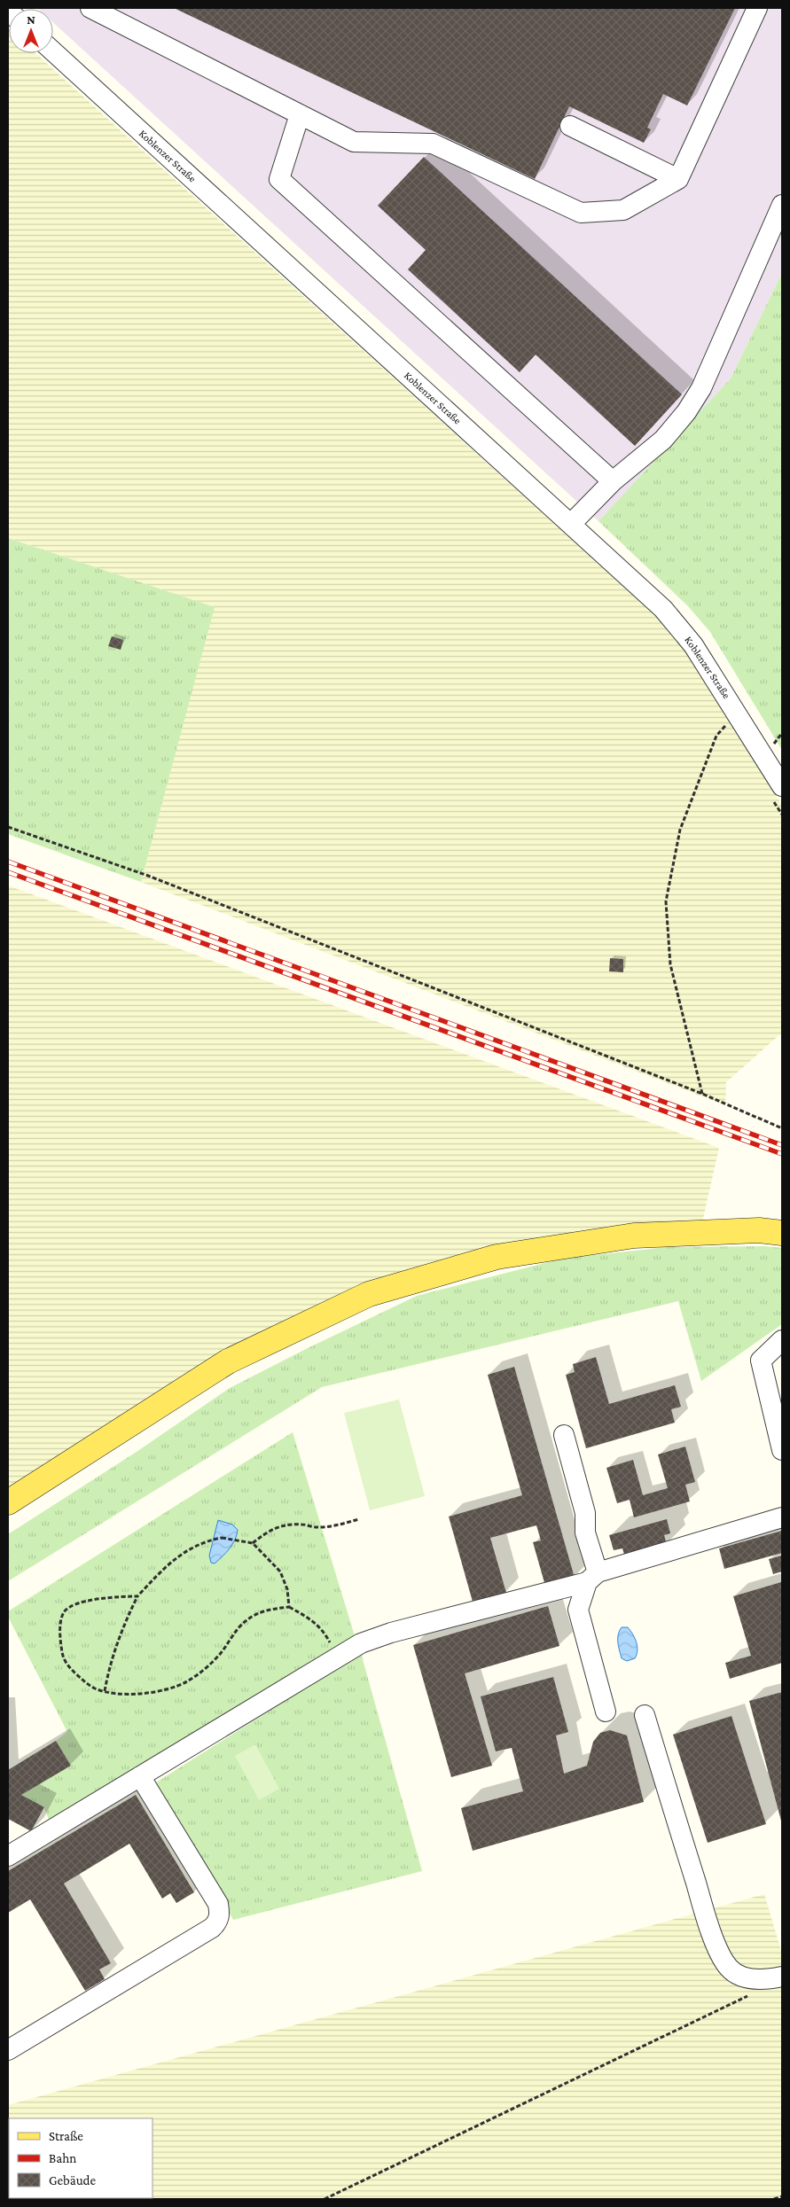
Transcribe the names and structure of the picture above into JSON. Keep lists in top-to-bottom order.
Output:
{
  "streets": {
    "street": ["Koblenzer Straße"]
  },
  "legend": ["Straße", "Bahn", "Gebäude"],
  "north": "top"
}
